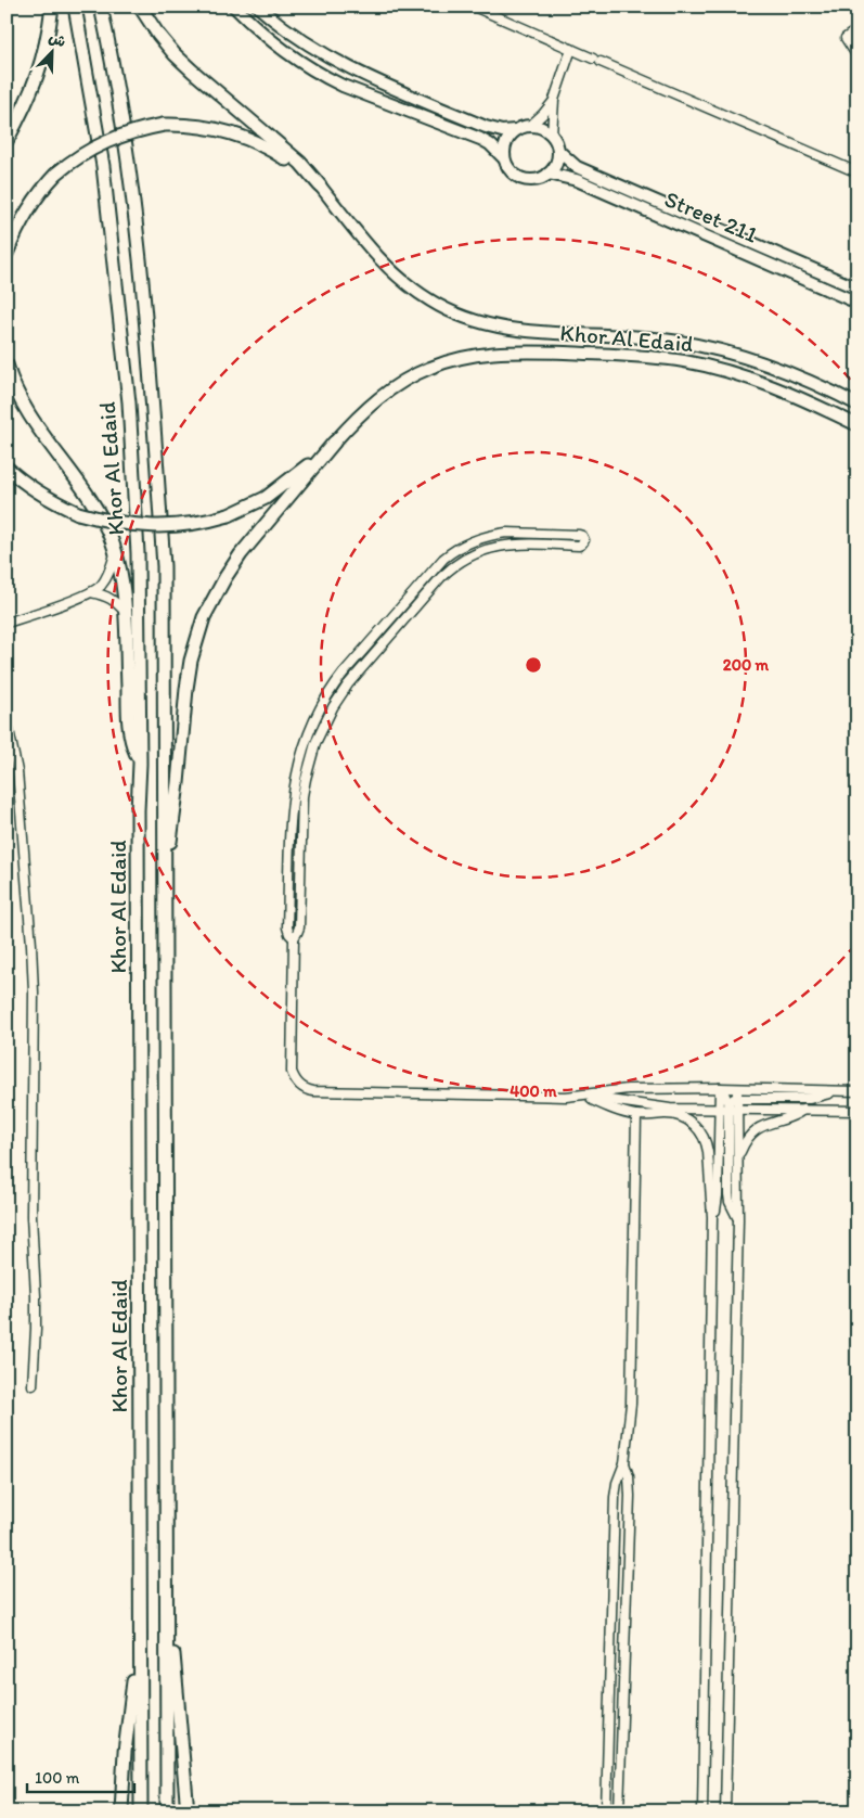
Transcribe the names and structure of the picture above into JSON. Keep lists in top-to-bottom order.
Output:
{
  "streets": {
    "highway": ["Khor Al Edaid"],
    "main road": ["Street 211"]
  },
  "scale_bar": "100 m",
  "north": "top right",
  "rings": ["200 m", "400 m"]
}
